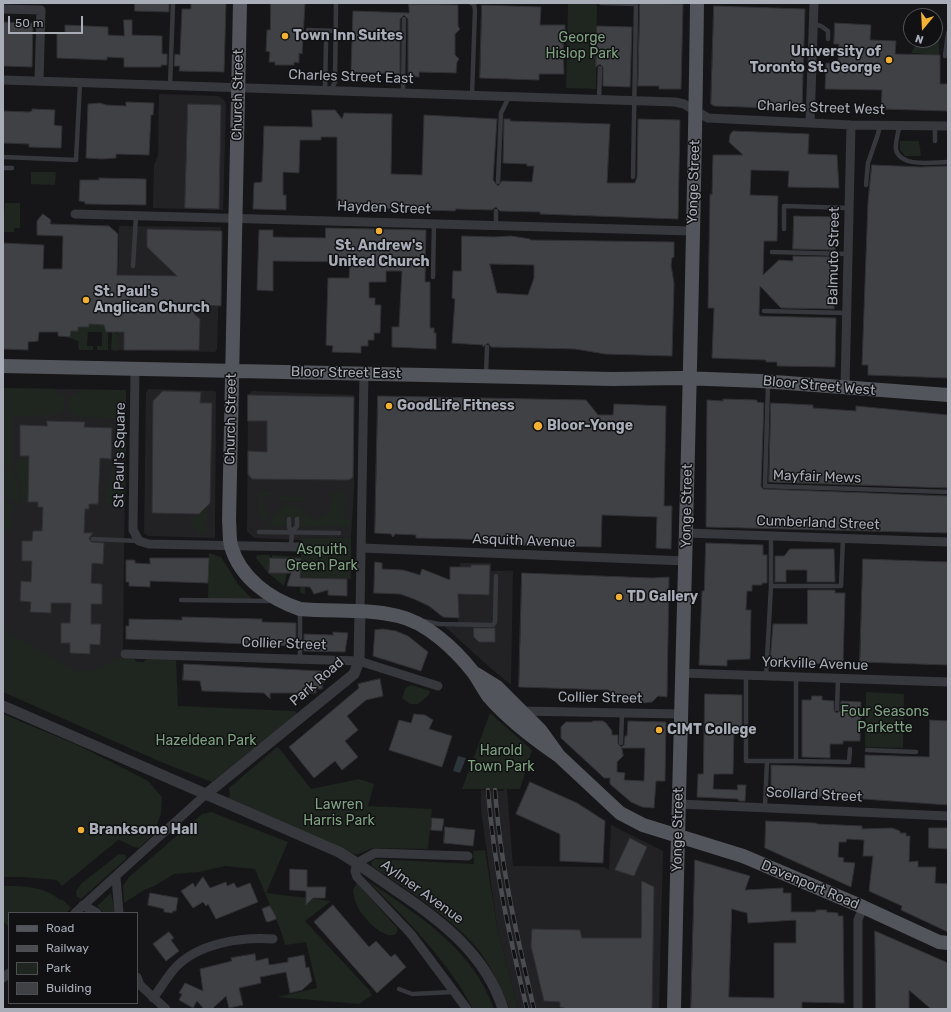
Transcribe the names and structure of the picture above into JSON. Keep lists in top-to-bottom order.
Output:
{
  "streets": {
    "main road": [
      "Church Street",
      "Yonge Street",
      "Bloor Street East",
      "Bloor Street West",
      "Davenport Road"
    ],
    "street": [
      "Charles Street East",
      "Charles Street West",
      "Hayden Street",
      "Balmuto Street",
      "St Paul's Square",
      "Cumberland Street",
      "Asquith Avenue",
      "Collier Street",
      "Yorkville Avenue",
      "Park Road",
      "Scollard Street",
      "Aylmer Avenue"
    ],
    "lane": ["Mayfair Mews"]
  },
  "crossings": [
    ["Charles Street East", "Church Street"],
    ["Charles Street East", "Charles Street West"],
    ["Charles Street East", "Yonge Street"],
    ["Church Street", "Yonge Street"],
    ["Church Street", "Hayden Street"],
    ["Church Street", "Bloor Street East"],
    ["Church Street", "Collier Street"],
    ["Church Street", "Park Road"],
    ["Church Street", "Davenport Road"],
    ["Charles Street West", "Yonge Street"],
    ["Charles Street West", "Balmuto Street"],
    ["Yonge Street", "Hayden Street"],
    ["Yonge Street", "Bloor Street East"],
    ["Yonge Street", "Bloor Street West"],
    ["Yonge Street", "Cumberland Street"],
    ["Yonge Street", "Asquith Avenue"],
    ["Yonge Street", "Collier Street"],
    ["Yonge Street", "Yorkville Avenue"],
    ["Yonge Street", "Scollard Street"],
    ["Yonge Street", "Davenport Road"],
    ["Balmuto Street", "Bloor Street West"],
    ["Bloor Street East", "Bloor Street West"],
    ["Bloor Street East", "St Paul's Square"],
    ["Bloor Street East", "Park Road"],
    ["Bloor Street West", "Mayfair Mews"],
    ["Asquith Avenue", "Park Road"],
    ["Collier Street", "Park Road"],
    ["Park Road", "Aylmer Avenue"]
  ],
  "parks": [
    "George Hislop Park",
    "Asquith Green Park",
    "Four Seasons Parkette",
    "Hazeldean Park",
    "Harold Town Park",
    "Lawren Harris Park"
  ],
  "places": [
    "Town Inn Suites",
    "University of Toronto St. George",
    "St. Andrew's United Church",
    "St. Paul's Anglican Church",
    "GoodLife Fitness",
    "Bloor-Yonge",
    "TD Gallery",
    "CIMT College",
    "Branksome Hall"
  ],
  "legend": [
    "Road",
    "Railway",
    "Park",
    "Building"
  ],
  "scale_bar": "50 m",
  "north": "bottom"
}
